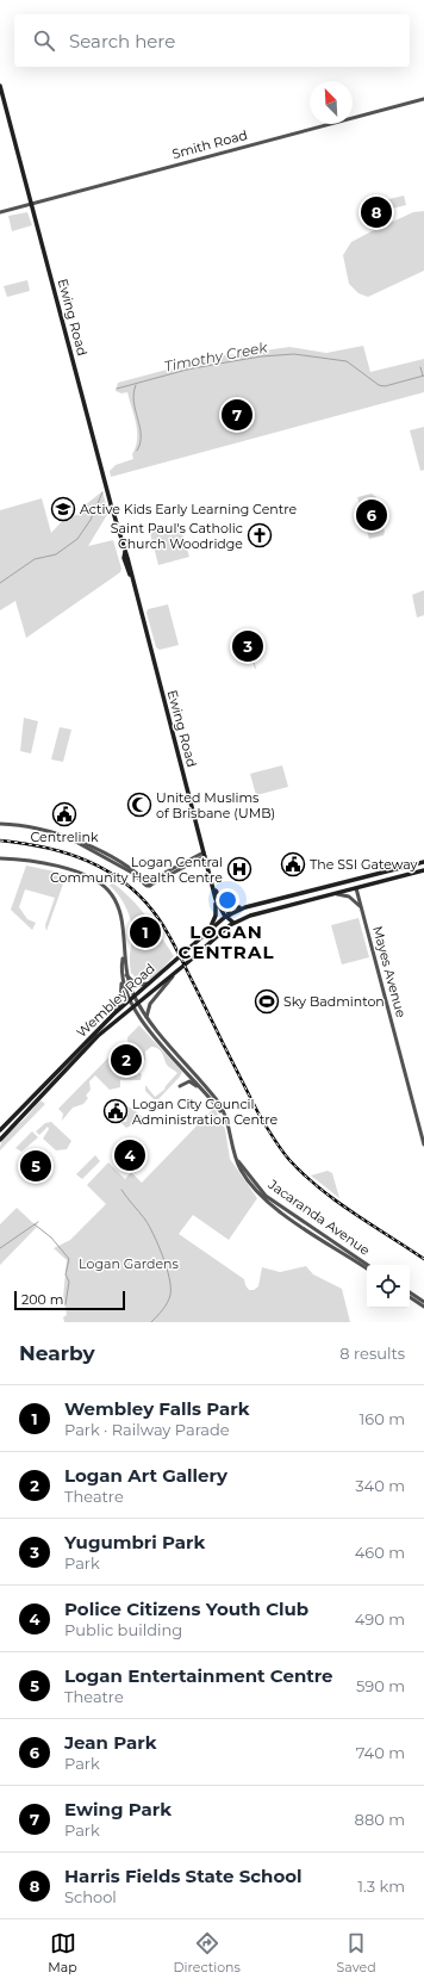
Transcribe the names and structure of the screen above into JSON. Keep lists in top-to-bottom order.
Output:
{
  "streets": {
    "main road": ["Ewing Road", "Wembley Road"],
    "street": ["Smith Road", "Mayes Avenue", "Jacaranda Avenue"]
  },
  "crossings": [
    ["Smith Road", "Ewing Road"],
    ["Ewing Road", "Wembley Road"],
    ["Mayes Avenue", "Wembley Road"],
    ["Wembley Road", "Jacaranda Avenue"]
  ],
  "districts": ["LOGAN CENTRAL"],
  "water": ["Timothy Creek"],
  "parks": ["Logan Gardens"],
  "places": {
    "school or university": ["Active Kids Early Learning Centre"],
    "church": ["Saint Paul's Catholic Church Woodridge"],
    "mosque": ["United Muslims of Brisbane (UMB)"],
    "public building": ["Centrelink", "The SSI Gateway", "Logan City Council Administration Centre"],
    "hospital": ["Logan Central Community Health Centre"],
    "sports": ["Sky Badminton"]
  },
  "scale_bar": "200 m",
  "north": "top left",
  "page": {
    "search": "Search here",
    "pins": [
      "8",
      "7",
      "6",
      "3",
      "1",
      "2",
      "4",
      "5"
    ],
    "scale": "200 m",
    "heading": ["Nearby", "8 results"],
    "list": [
      {
        "mark": "1",
        "name": "Wembley Falls Park",
        "note": "Park · Railway Parade",
        "value": "160 m"
      },
      {
        "mark": "2",
        "name": "Logan Art Gallery",
        "note": "Theatre",
        "value": "340 m"
      },
      {
        "mark": "3",
        "name": "Yugumbri Park",
        "note": "Park",
        "value": "460 m"
      },
      {
        "mark": "4",
        "name": "Police Citizens Youth Club",
        "note": "Public building",
        "value": "490 m"
      },
      {
        "mark": "5",
        "name": "Logan Entertainment Centre",
        "note": "Theatre",
        "value": "590 m"
      },
      {
        "mark": "6",
        "name": "Jean Park",
        "note": "Park",
        "value": "740 m"
      },
      {
        "mark": "7",
        "name": "Ewing Park",
        "note": "Park",
        "value": "880 m"
      },
      {
        "mark": "8",
        "name": "Harris Fields State School",
        "note": "School",
        "value": "1.3 km"
      }
    ],
    "nav": ["Map", "Directions", "Saved"]
  }
}
